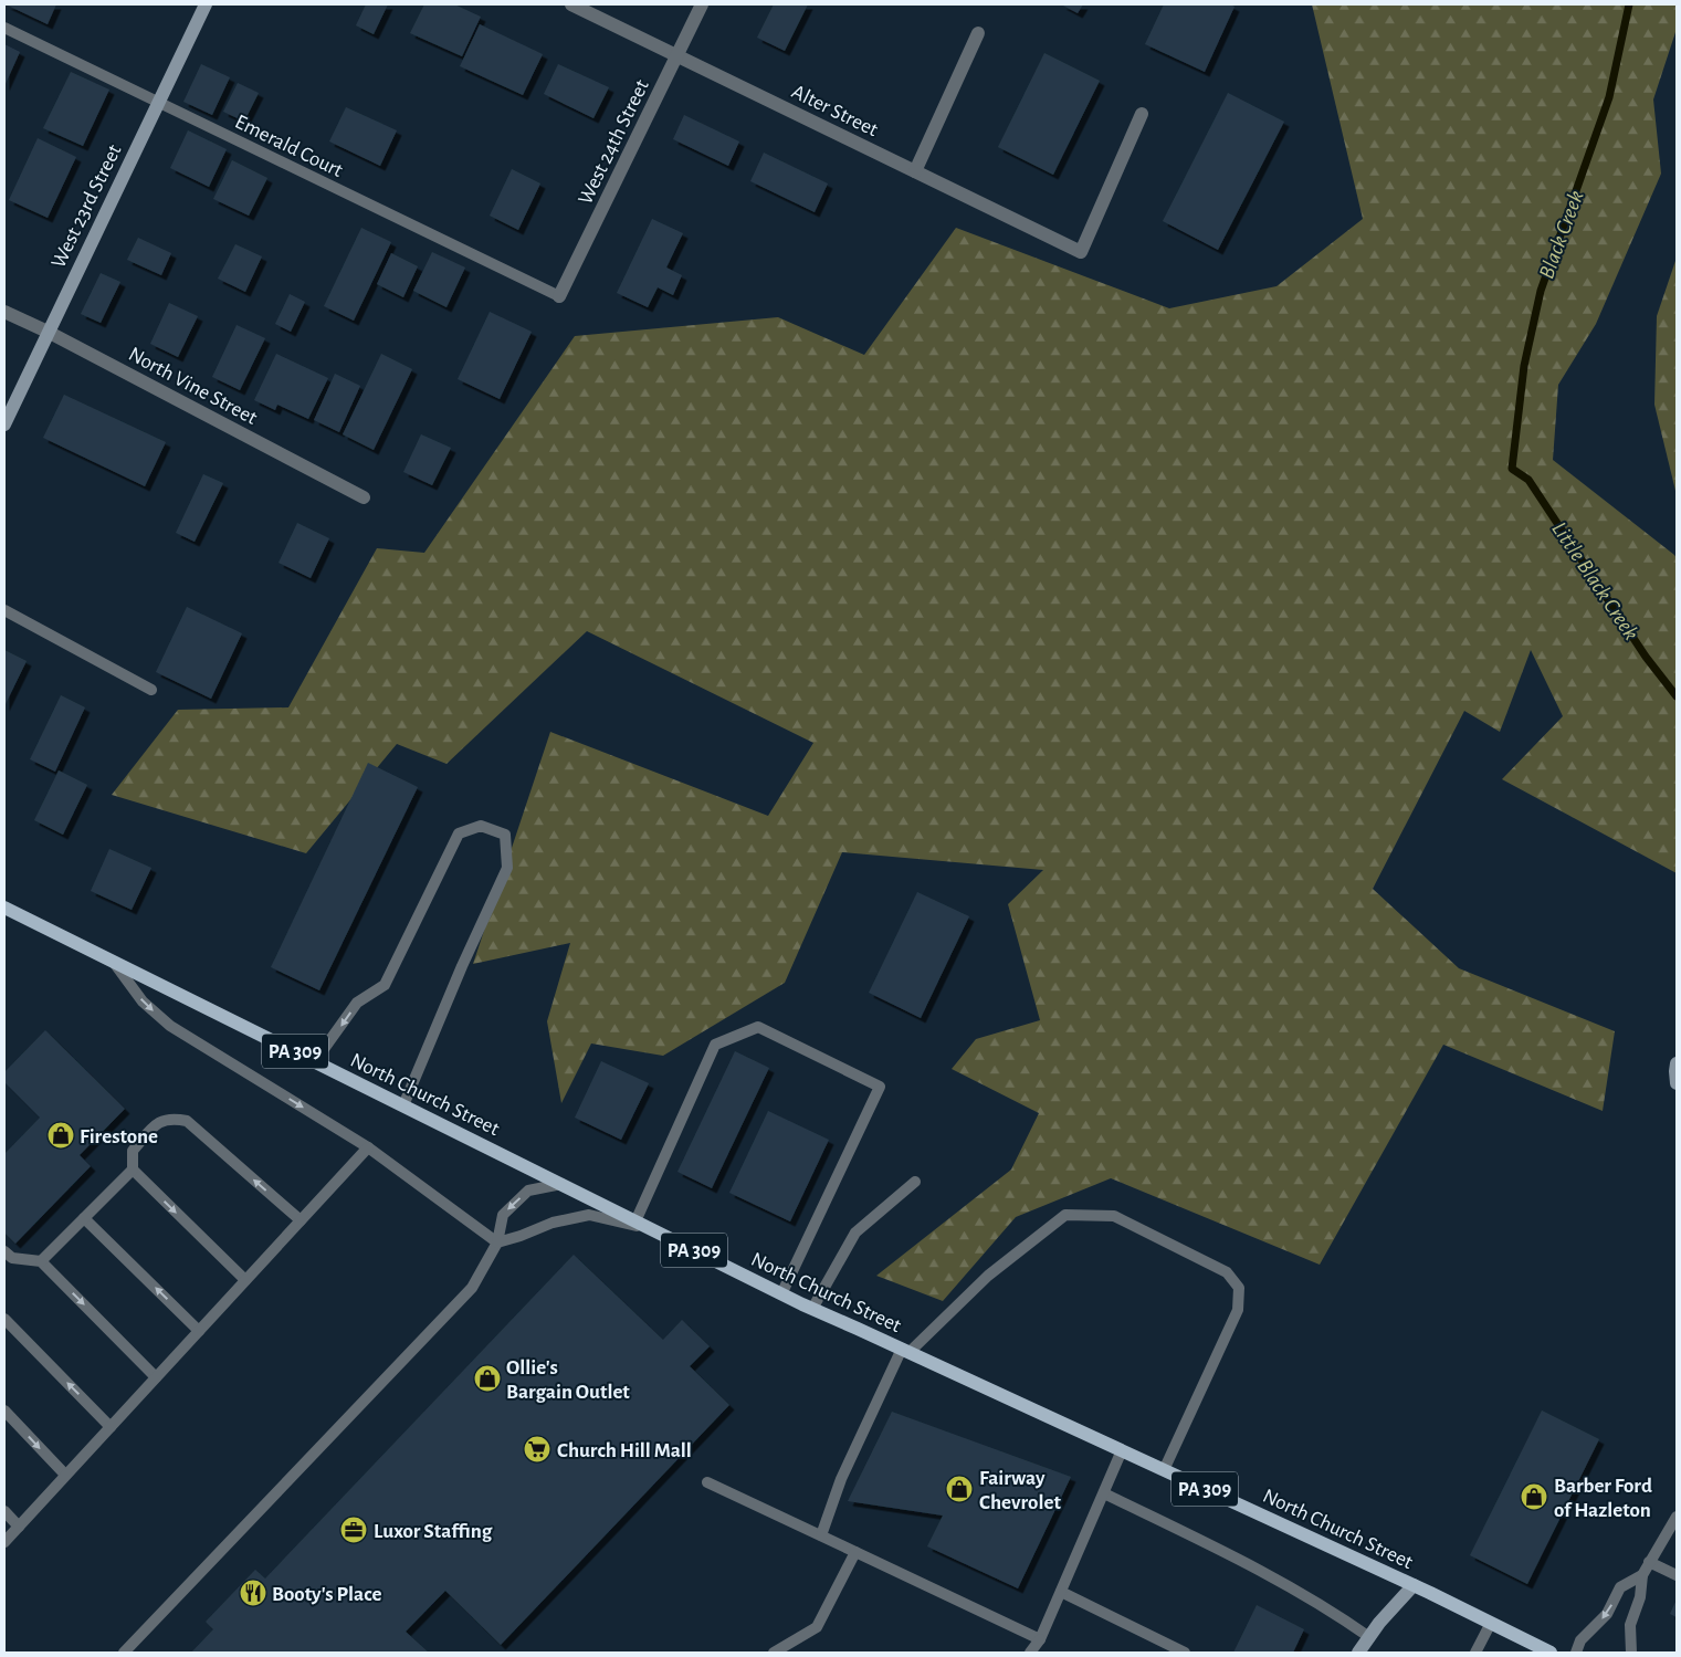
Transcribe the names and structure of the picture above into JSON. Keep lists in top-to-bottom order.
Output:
{
  "streets": {
    "main road": ["PA 309", "North Church Street"],
    "street": [
      "Alter Street",
      "West 24th Street",
      "West 23rd Street",
      "North Vine Street"
    ],
    "lane": ["Emerald Court"]
  },
  "crossings": [
    ["Alter Street", "West 24th Street"],
    ["West 24th Street", "Emerald Court"],
    ["Emerald Court", "West 23rd Street"],
    ["West 23rd Street", "North Vine Street"]
  ],
  "water": ["Black Creek", "Little Black Creek"],
  "places": {
    "shop": [
      "Firestone",
      "Ollie's Bargain Outlet",
      "Fairway Chevrolet",
      "Barber Ford of Hazleton"
    ],
    "supermarket": ["Church Hill Mall"],
    "office": ["Luxor Staffing"],
    "restaurant": ["Booty's Place"]
  }
}
